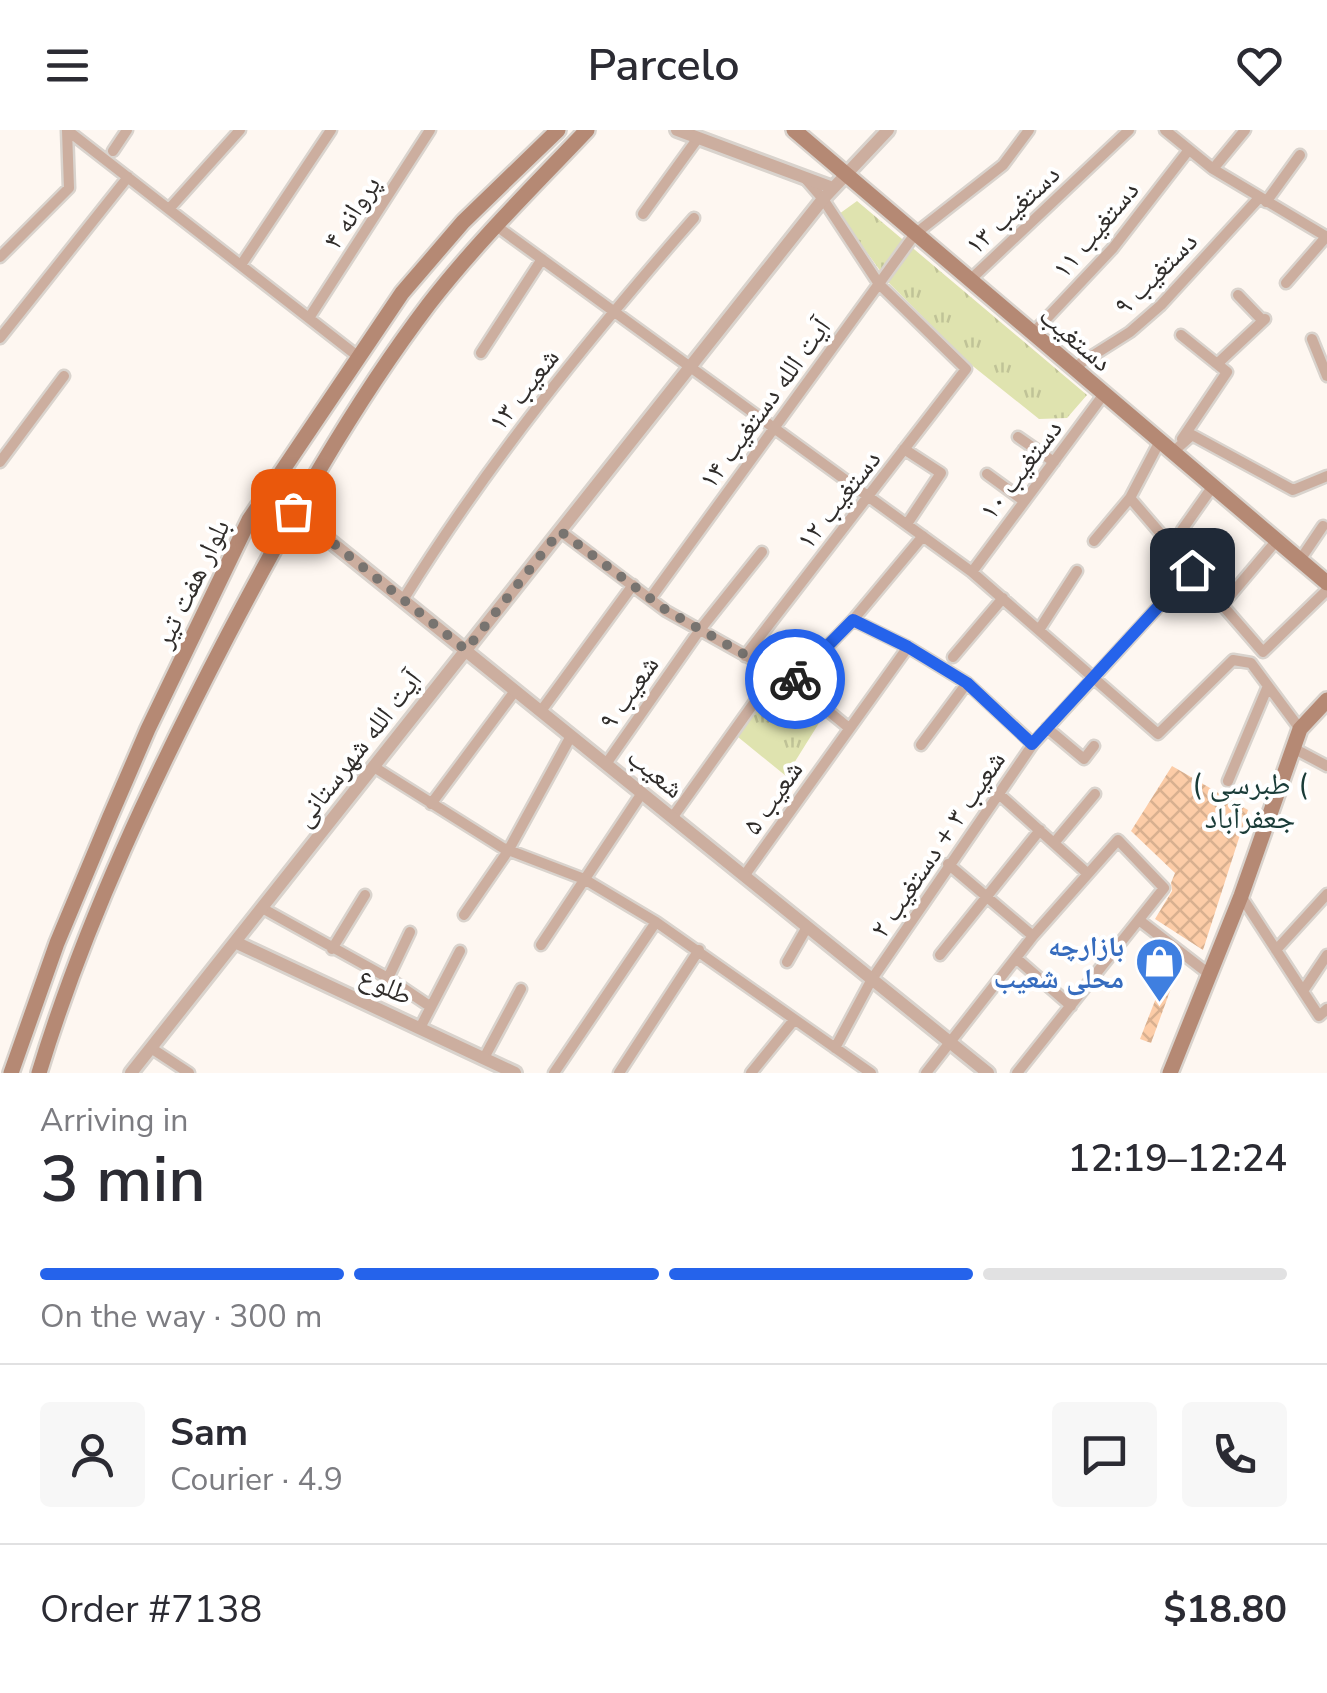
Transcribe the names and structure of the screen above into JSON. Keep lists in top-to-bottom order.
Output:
{
  "streets": {
    "main road": ["دستغیب", "بلوار هفت تیر"],
    "street": [
      "دستغیب ۱۳",
      "پروانه ۴",
      "دستغیب ۱۱",
      "دستغیب ۹",
      "شعیب ۱۳",
      "آیت الله دستغیب ۱۴",
      "دستغیب ۱۰",
      "دستغیب ۱۲",
      "شعیب ۹",
      "آیت الله شهرستانی",
      "شعیب",
      "شعیب ۵",
      "شعیب ۳ + دستغیب ۲",
      "طلوع"
    ]
  },
  "crossings": [
    ["دستغیب ۱۳", "دستغیب"],
    ["دستغیب ۱۱", "دستغیب"],
    ["دستغیب ۹", "دستغیب"],
    ["دستغیب", "آیت الله دستغیب ۱۴"],
    ["دستغیب", "دستغیب ۱۰"],
    ["دستغیب", "آیت الله شهرستانی"],
    ["شعیب ۱۳", "شعیب"],
    ["آیت الله دستغیب ۱۴", "دستغیب ۱۲"],
    ["بلوار هفت تیر", "شعیب"],
    ["شعیب ۹", "شعیب"],
    ["آیت الله شهرستانی", "شعیب"],
    ["آیت الله شهرستانی", "طلوع"],
    ["شعیب", "شعیب ۵"],
    ["شعیب", "شعیب ۳ + دستغیب ۲"]
  ],
  "districts": ["( طبرسی ( جعفرآباد"],
  "places": {
    "shop": ["بازارچه محلی شعیب"]
  },
  "page": {
    "header": "Parcelo",
    "heading": ["3 min", "Arriving in", "12:19–12:24"],
    "panel": [
      "Sam",
      "Courier · 4.9",
      "Order #7138",
      "$18.80"
    ],
    "bar": "On the way · 300 m"
  }
}
